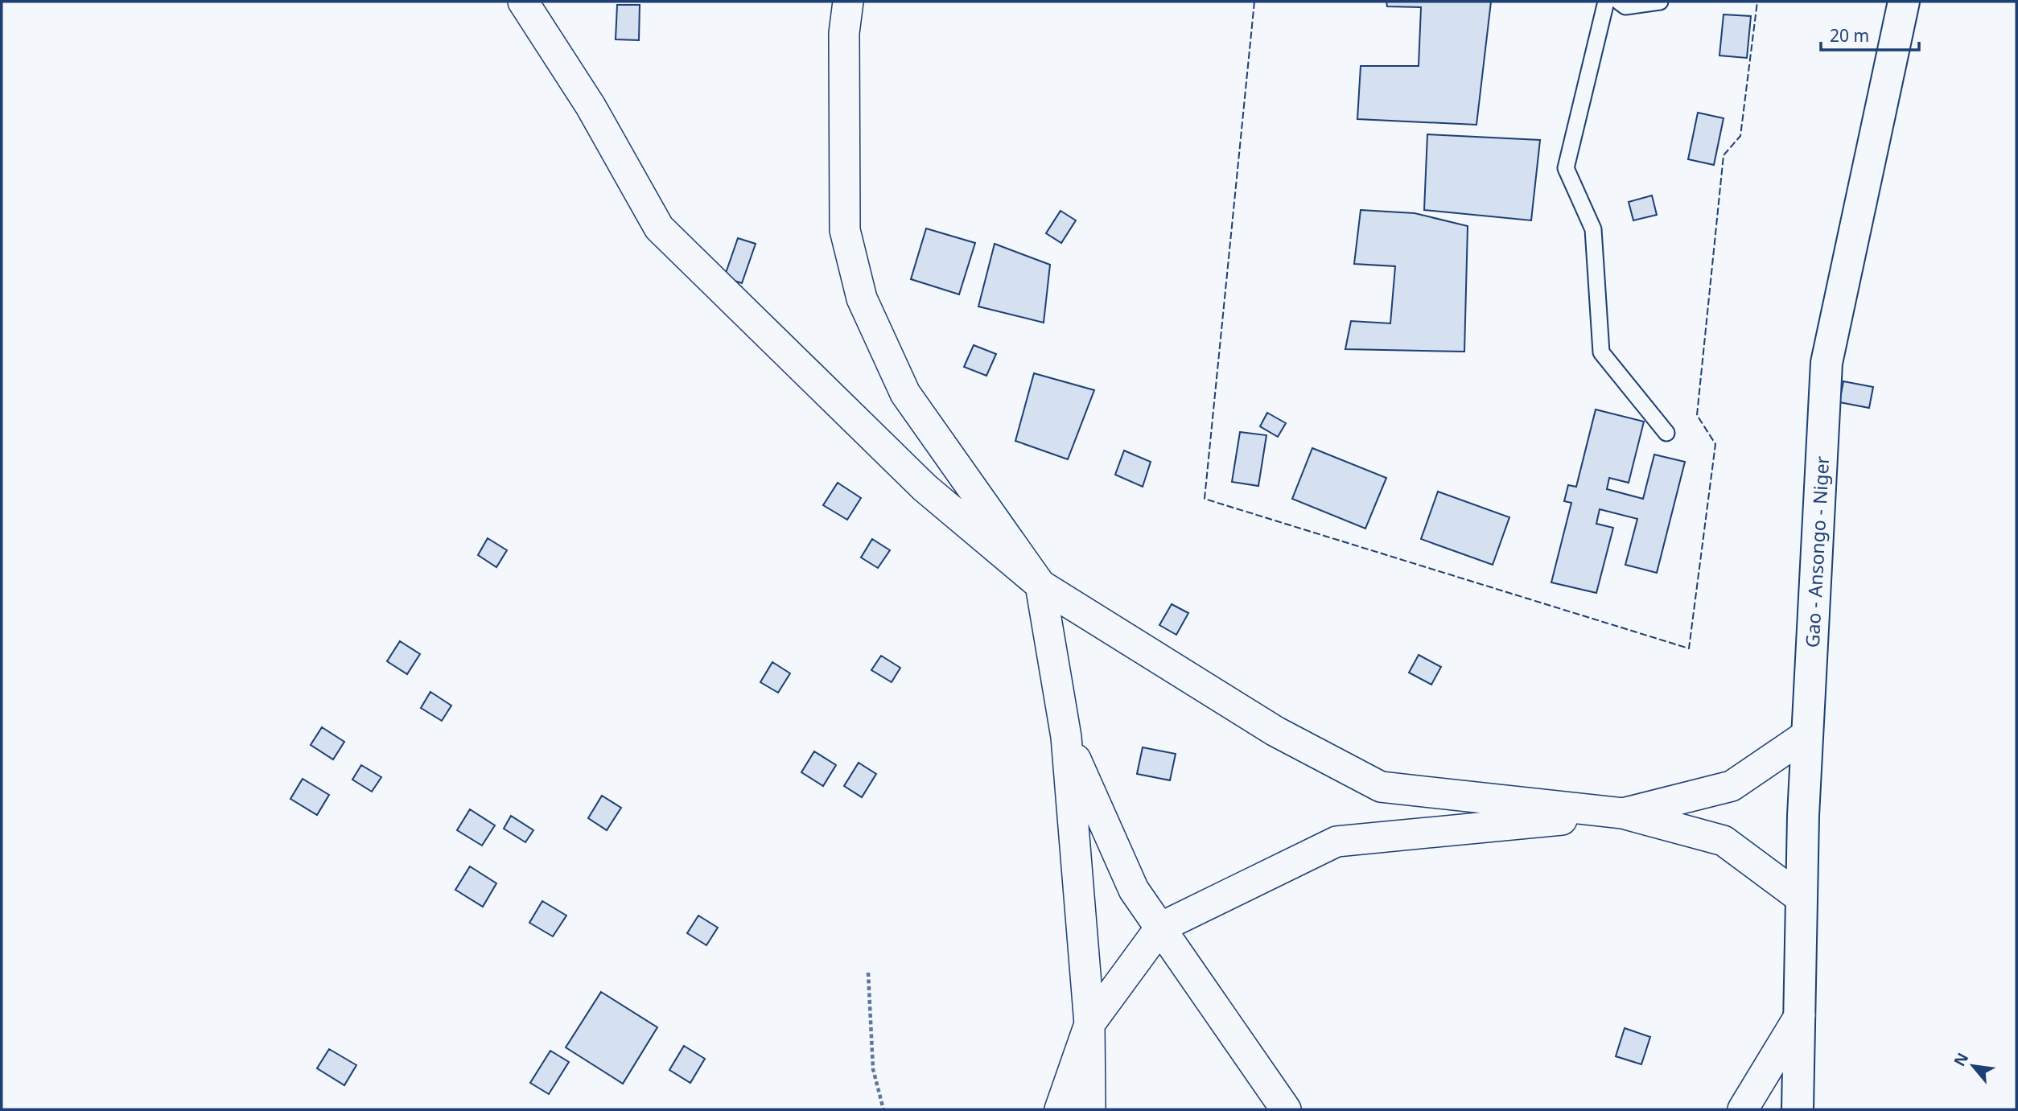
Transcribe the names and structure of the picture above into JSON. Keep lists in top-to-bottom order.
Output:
{
  "streets": {
    "main road": ["Gao - Ansongo - Niger"]
  },
  "scale_bar": "20 m",
  "north": "top left"
}
